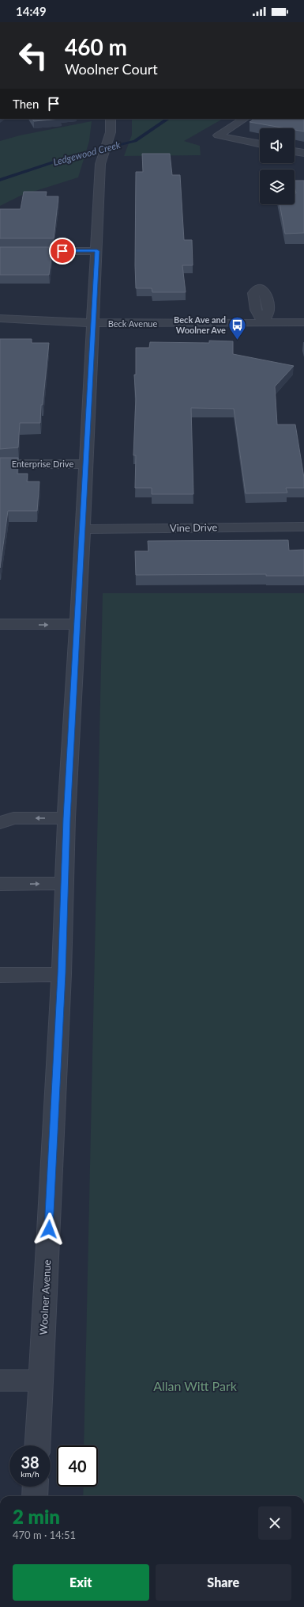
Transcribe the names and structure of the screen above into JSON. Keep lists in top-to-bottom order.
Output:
{
  "streets": {
    "street": [
      "Beck Avenue",
      "Enterprise Drive",
      "Vine Drive",
      "Woolner Avenue"
    ]
  },
  "crossings": [
    ["Beck Avenue", "Woolner Avenue"],
    ["Enterprise Drive", "Woolner Avenue"],
    ["Vine Drive", "Woolner Avenue"]
  ],
  "water": ["Ledgewood Creek"],
  "parks": ["Allan Witt Park"],
  "places": {
    "bus stop": ["Beck Ave and Woolner Ave"]
  },
  "page": {
    "status": "14:49",
    "turn": ["460 m", "Woolner Court"],
    "then": "Then",
    "speed": "38 km/h",
    "limit": "40",
    "heading": ["2 min", "470 m · 14:51"],
    "buttons": ["Exit", "Share"]
  }
}
